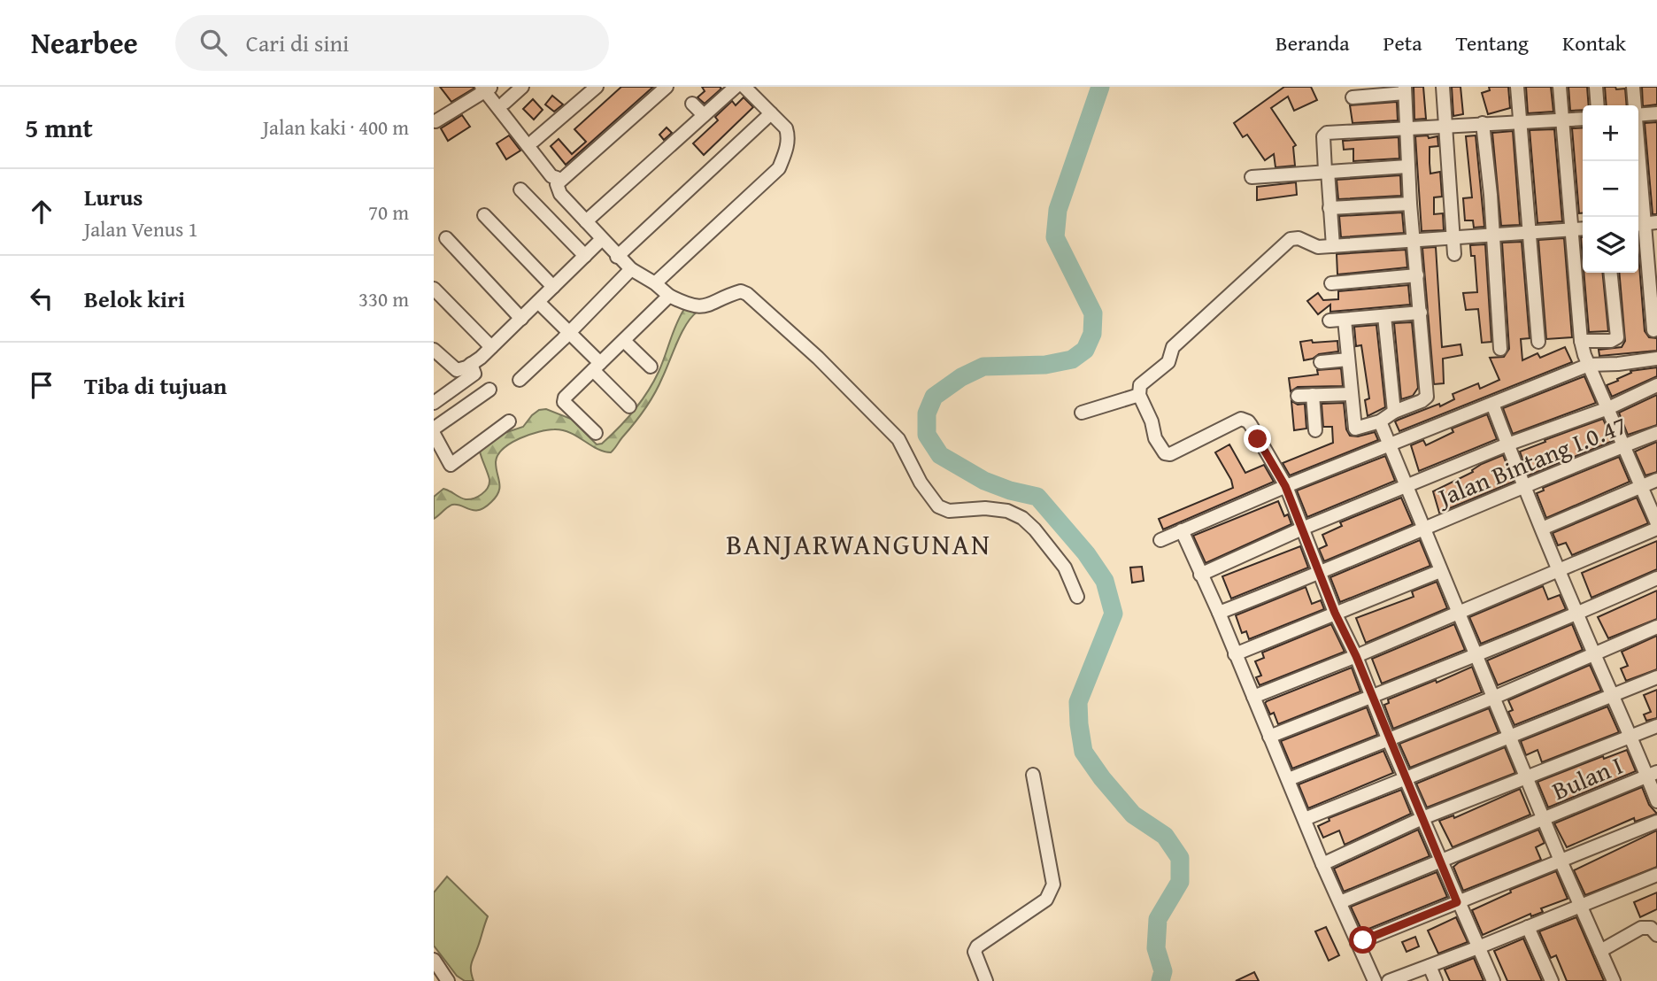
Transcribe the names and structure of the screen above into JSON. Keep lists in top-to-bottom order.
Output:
{
  "streets": {
    "street": ["Jalan Bintang I.0.47", "Bulan I"]
  },
  "districts": ["BANJARWANGUNAN"],
  "page": {
    "header": "Nearbee",
    "search": "Cari di sini",
    "nav": [
      "Beranda",
      "Peta",
      "Tentang",
      "Kontak"
    ],
    "heading": ["5 mnt", "Jalan kaki · 400 m"],
    "map_buttons": ["+", "−"],
    "list": [
      ["Lurus", "Jalan Venus 1", "70 m"],
      ["Belok kiri", "330 m"],
      "Tiba di tujuan"
    ]
  }
}
